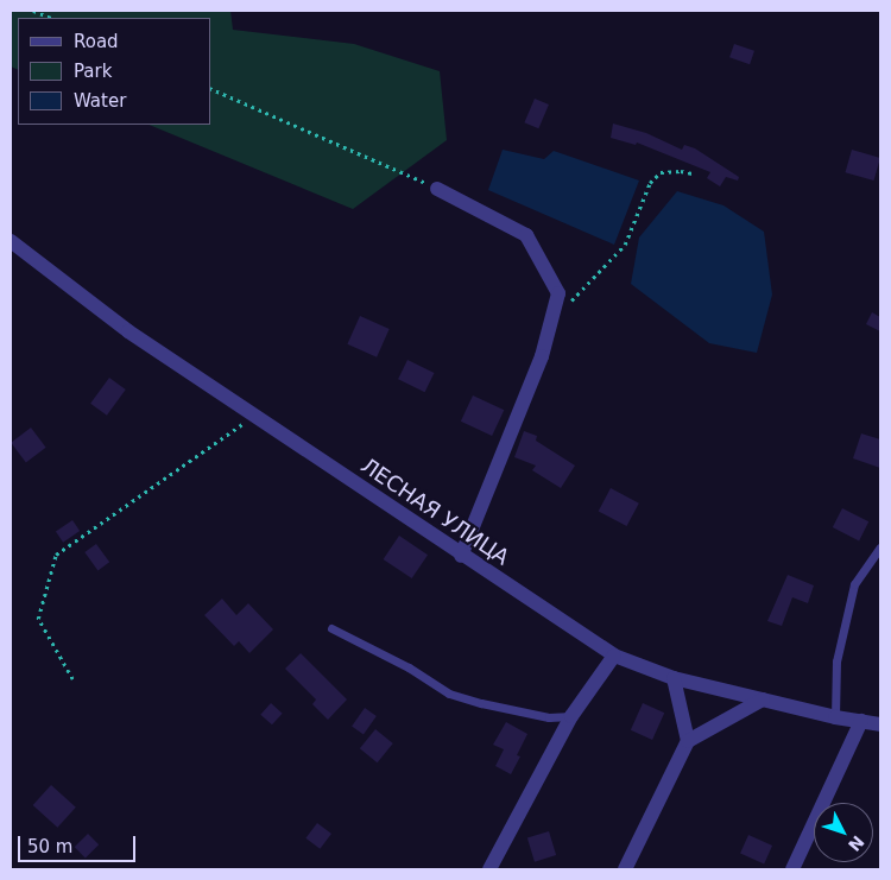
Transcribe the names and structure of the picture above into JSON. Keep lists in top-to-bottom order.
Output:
{
  "streets": {
    "street": ["ЛЕСНАЯ УЛИЦА"]
  },
  "legend": ["Road", "Park", "Water"],
  "scale_bar": "50 m",
  "north": "bottom right"
}
